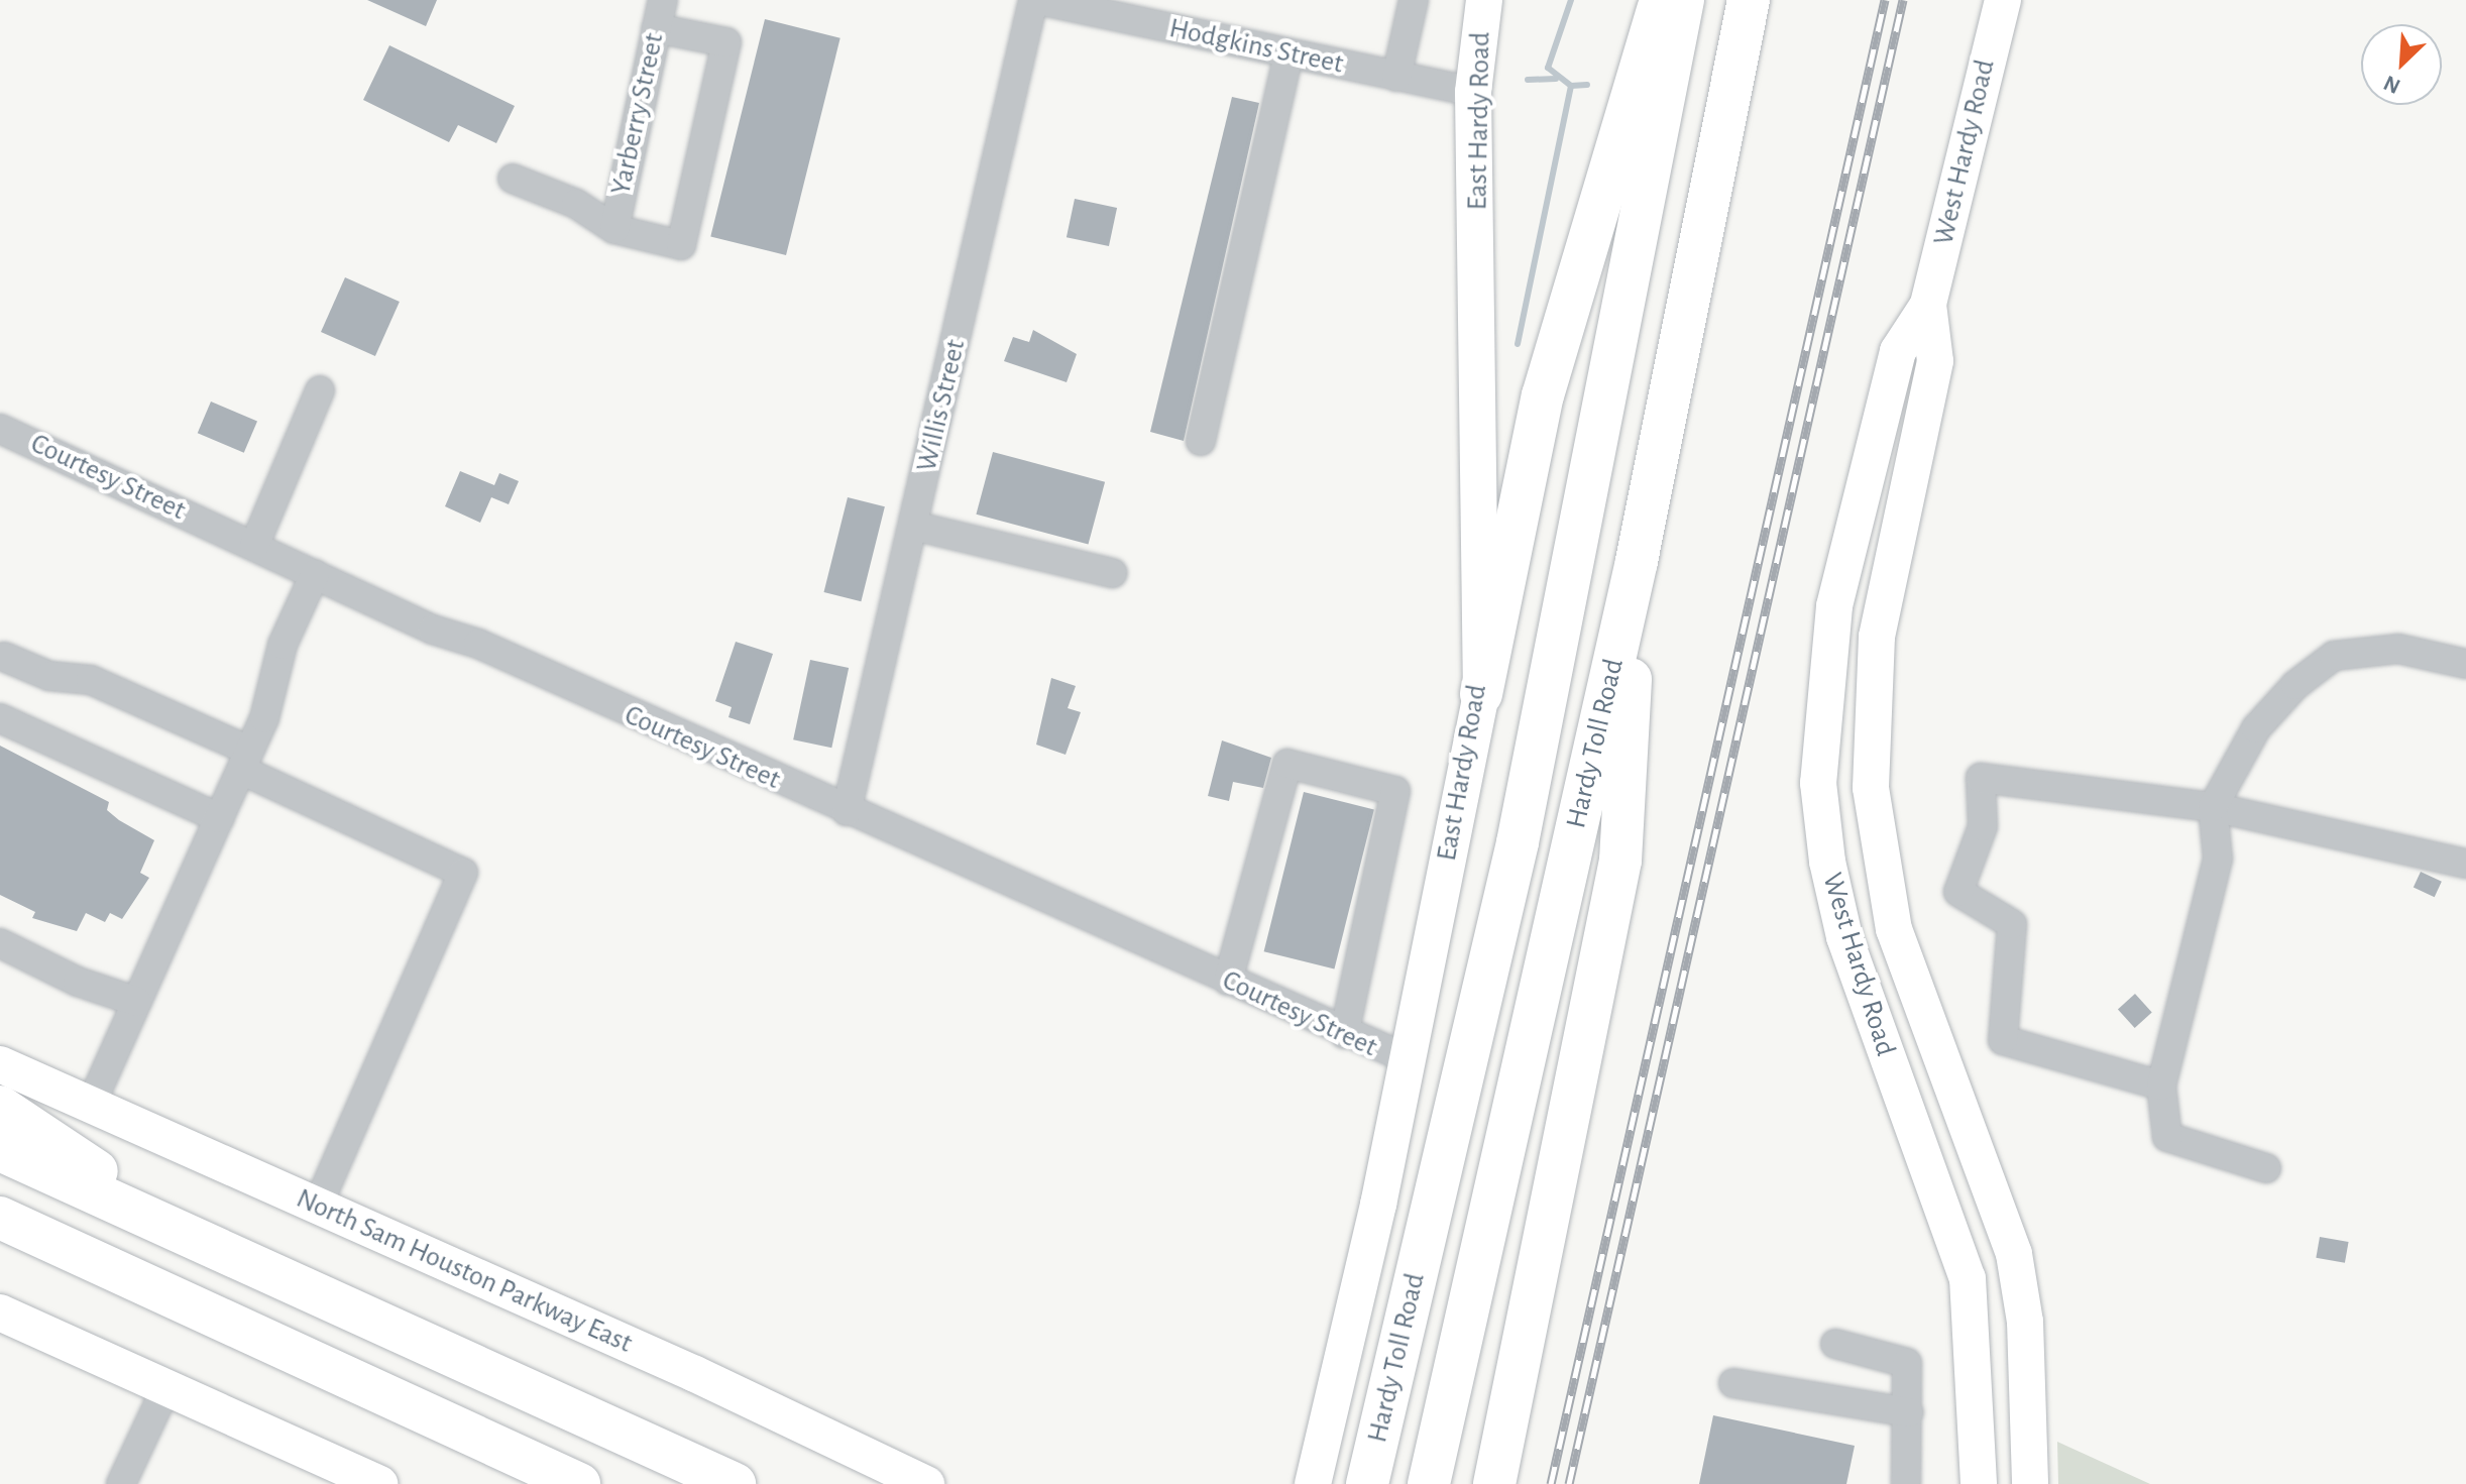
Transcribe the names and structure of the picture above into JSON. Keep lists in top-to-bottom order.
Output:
{
  "streets": {
    "highway": ["Hardy Toll Road"],
    "main road": ["East Hardy Road", "West Hardy Road", "North Sam Houston Parkway East"],
    "street": [
      "Hodgkins Street",
      "Yarberry Street",
      "Willis Street",
      "Courtesy Street"
    ]
  },
  "crossings": [
    ["Hodgkins Street", "East Hardy Road"],
    ["Hodgkins Street", "Willis Street"],
    ["East Hardy Road", "Courtesy Street"],
    ["Willis Street", "Courtesy Street"]
  ],
  "north": "bottom left"
}
